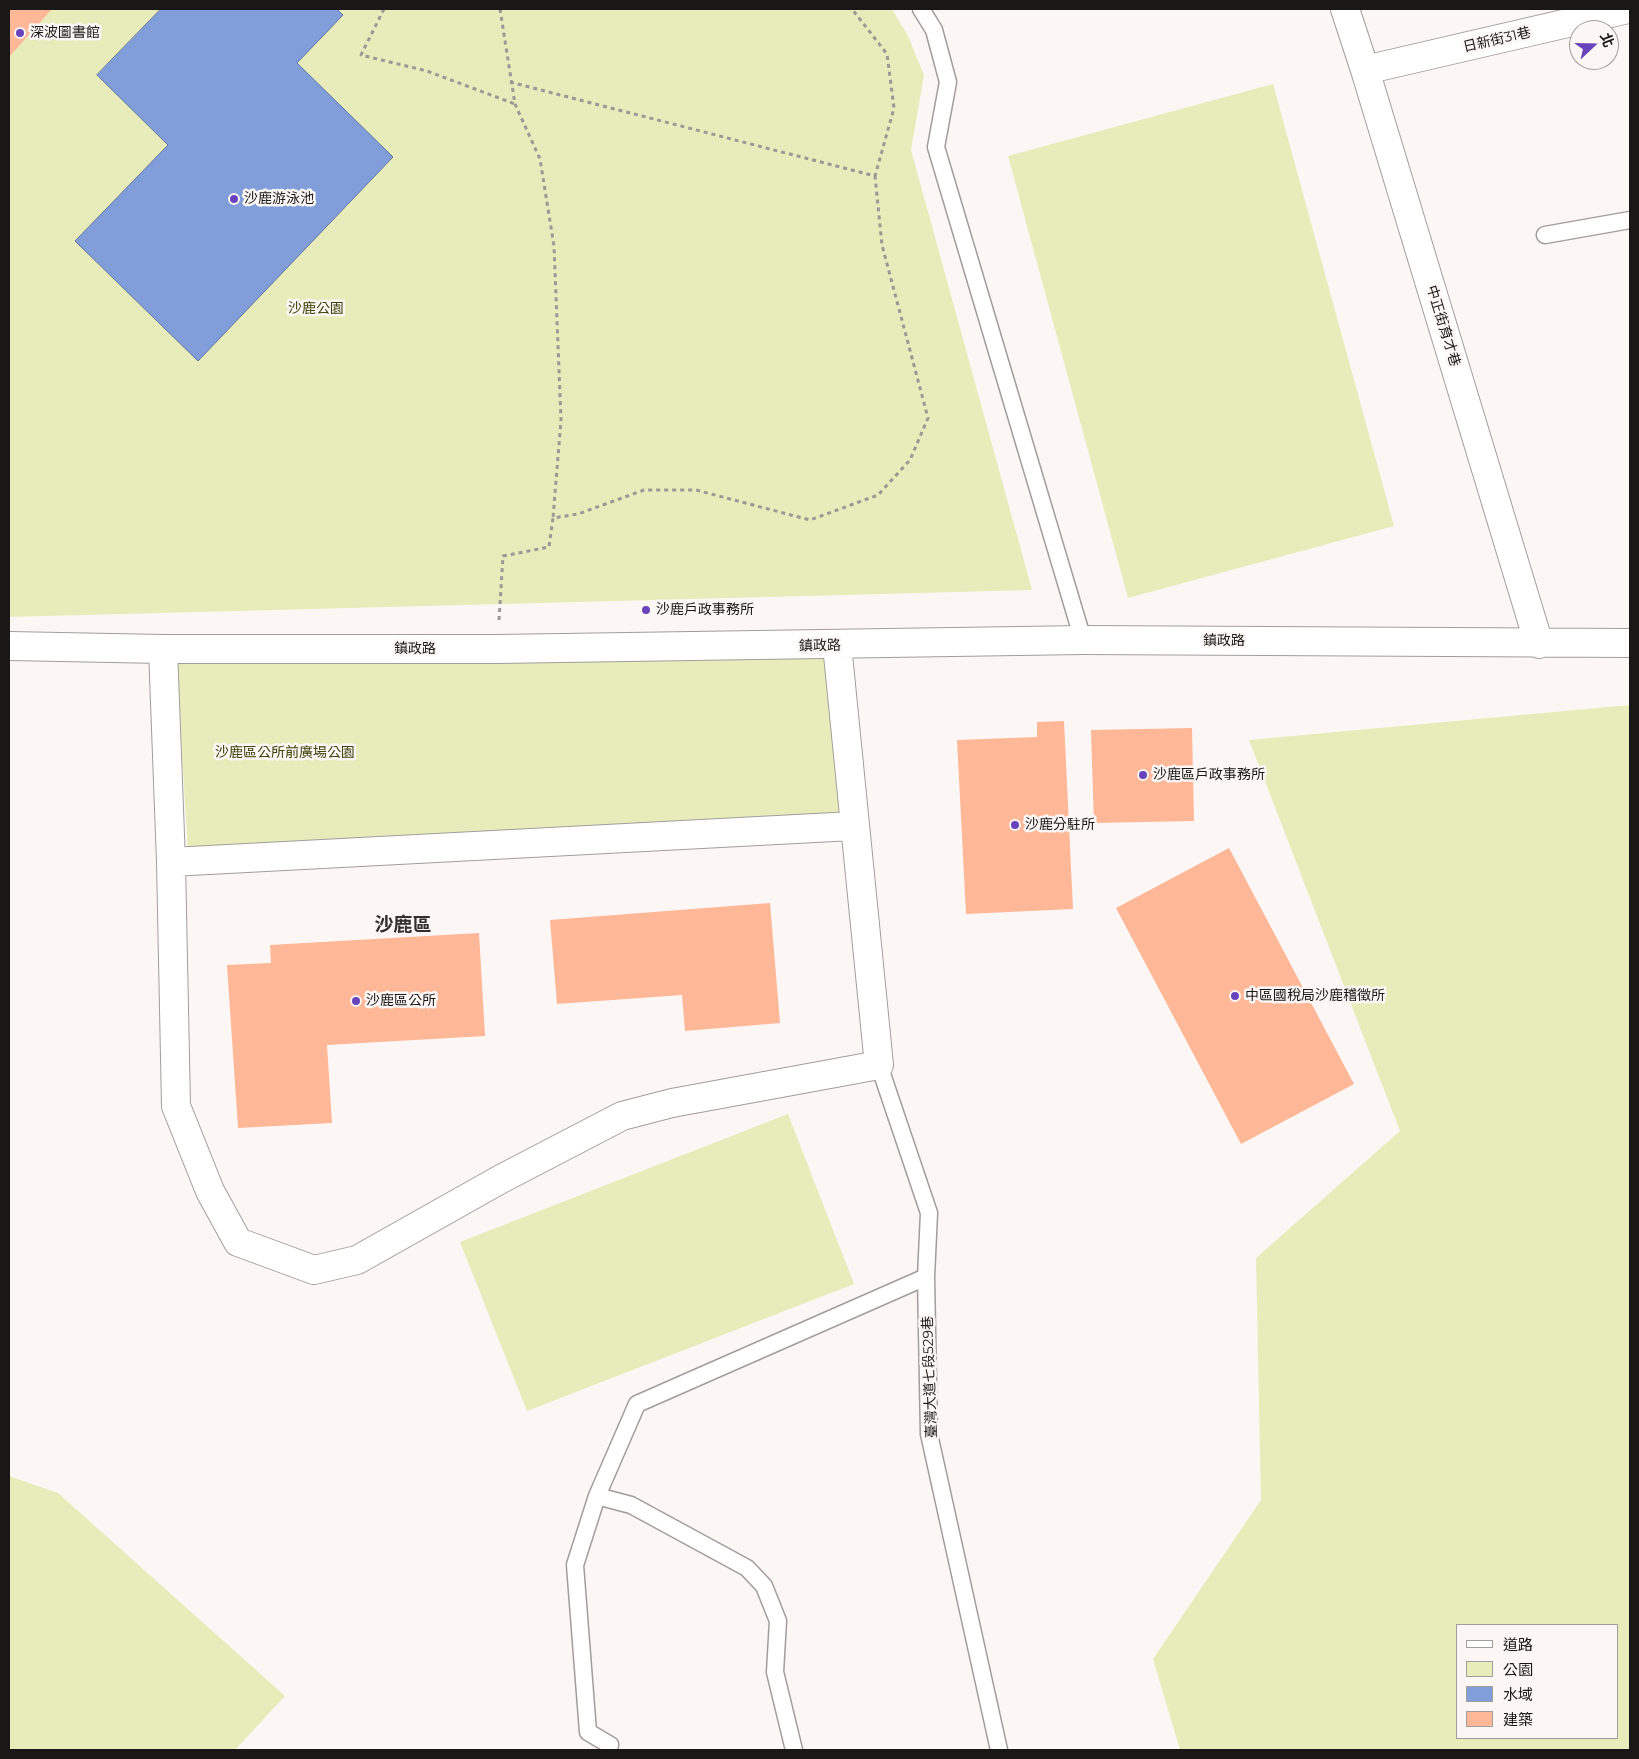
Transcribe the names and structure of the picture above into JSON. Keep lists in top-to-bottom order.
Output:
{
  "streets": {
    "street": ["日新街31巷", "中正街育才巷", "鎮政路"],
    "lane": ["臺灣大道七段529巷"]
  },
  "crossings": [
    ["日新街31巷", "中正街育才巷"],
    ["中正街育才巷", "鎮政路"]
  ],
  "districts": ["沙鹿區"],
  "parks": ["沙鹿公園", "沙鹿區公所前廣場公園"],
  "places": [
    "深波圖書館",
    "沙鹿游泳池",
    "沙鹿戶政事務所",
    "沙鹿區戶政事務所",
    "沙鹿分駐所",
    "中區國稅局沙鹿稽徵所",
    "沙鹿區公所"
  ],
  "legend": [
    "道路",
    "公園",
    "水域",
    "建築"
  ],
  "north": "right"
}
